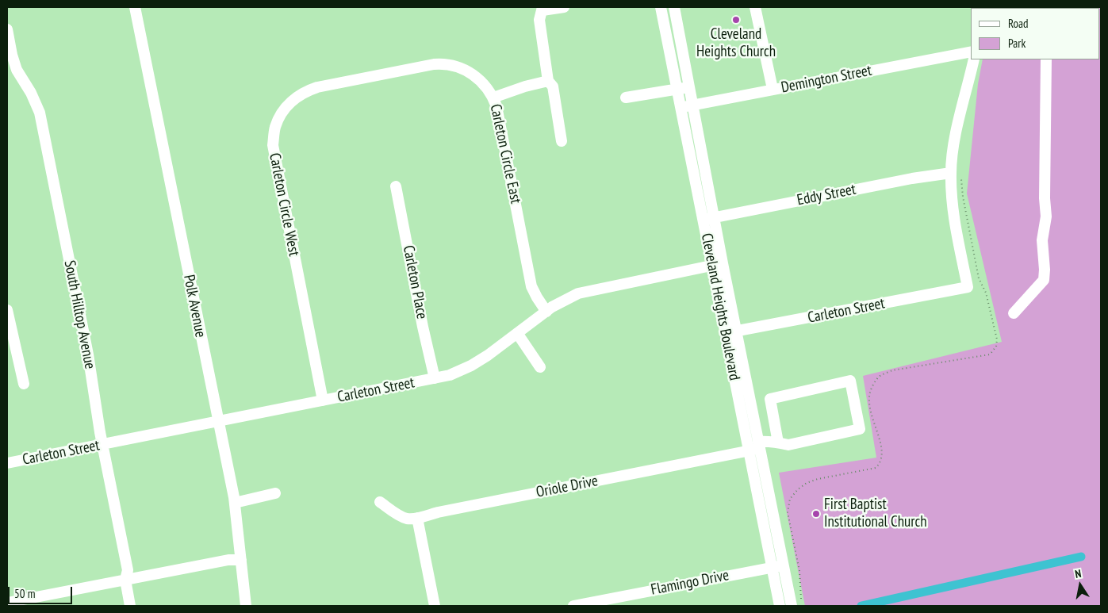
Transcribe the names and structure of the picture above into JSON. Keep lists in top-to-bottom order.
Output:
{
  "streets": {
    "street": [
      "Demington Street",
      "Carleton Circle East",
      "Eddy Street",
      "Carleton Circle West",
      "Carleton Place",
      "Polk Avenue",
      "Cleveland Heights Boulevard",
      "Carleton Street",
      "South Hilltop Avenue",
      "Oriole Drive",
      "Flamingo Drive"
    ]
  },
  "crossings": [
    ["Demington Street", "Cleveland Heights Boulevard"],
    ["Carleton Circle East", "Carleton Circle West"],
    ["Carleton Circle East", "Carleton Street"],
    ["Eddy Street", "Cleveland Heights Boulevard"],
    ["Eddy Street", "Carleton Street"],
    ["Carleton Circle West", "Carleton Street"],
    ["Carleton Place", "Carleton Street"],
    ["Polk Avenue", "Carleton Street"],
    ["Cleveland Heights Boulevard", "Carleton Street"],
    ["Cleveland Heights Boulevard", "Oriole Drive"],
    ["Cleveland Heights Boulevard", "Flamingo Drive"],
    ["Carleton Street", "South Hilltop Avenue"]
  ],
  "places": ["Cleveland Heights Church", "First Baptist Institutional Church"],
  "legend": ["Road", "Park"],
  "scale_bar": "50 m",
  "north": "top"
}
